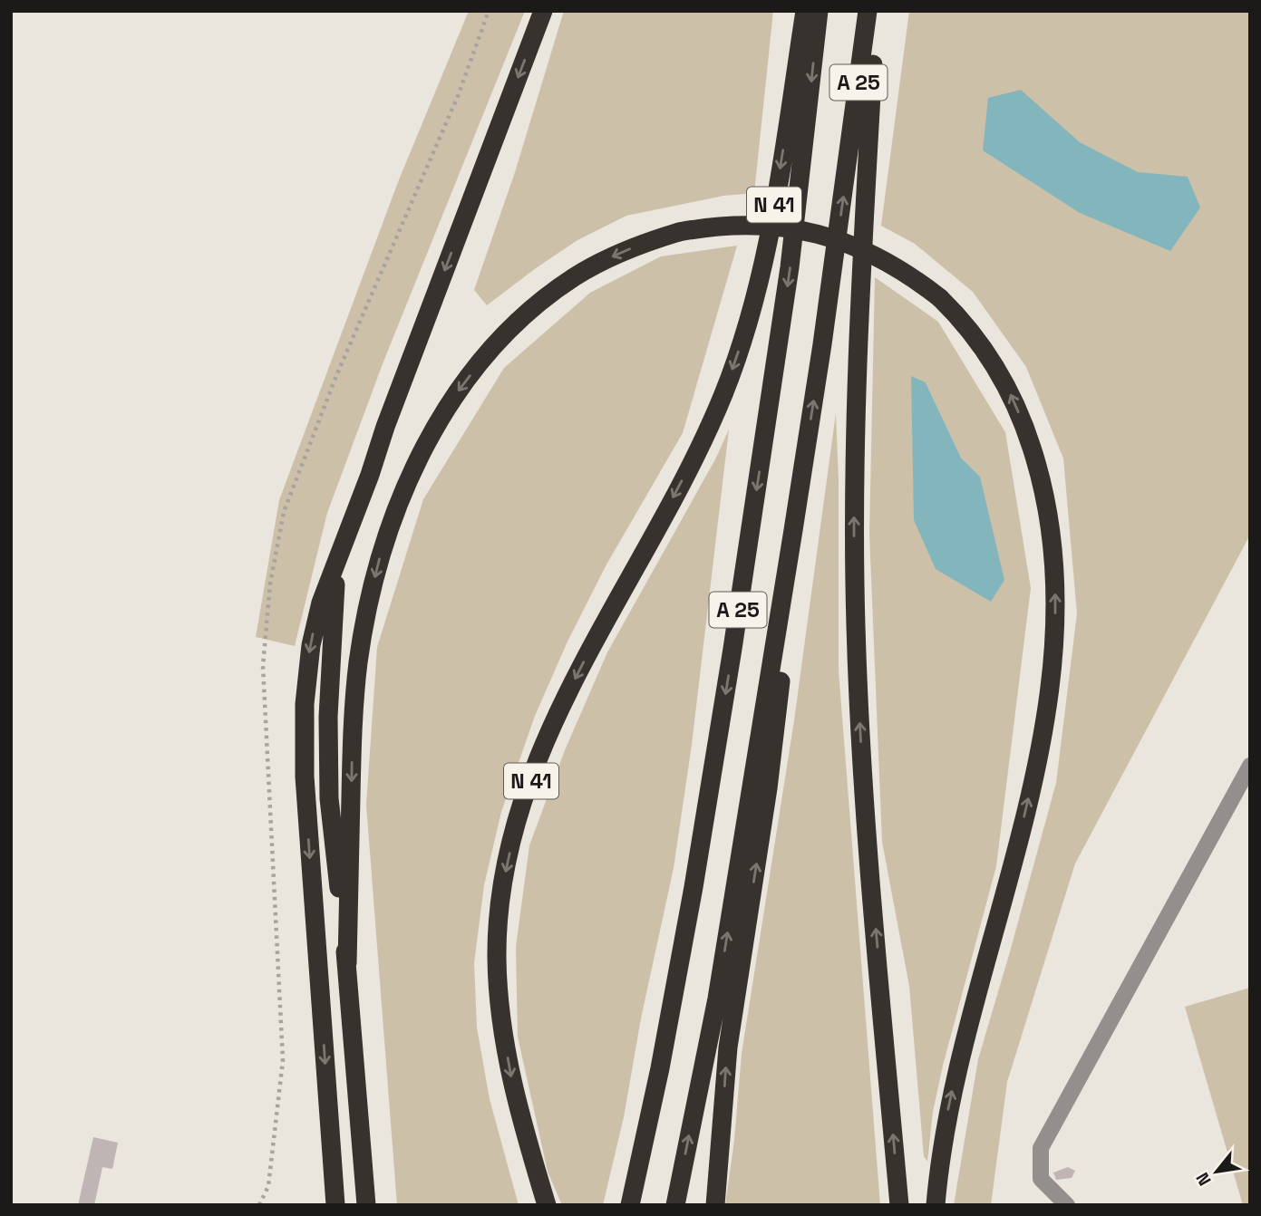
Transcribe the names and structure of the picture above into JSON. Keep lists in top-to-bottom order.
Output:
{
  "streets": {
    "highway": ["A 25", "N 41"]
  },
  "north": "bottom left"
}
